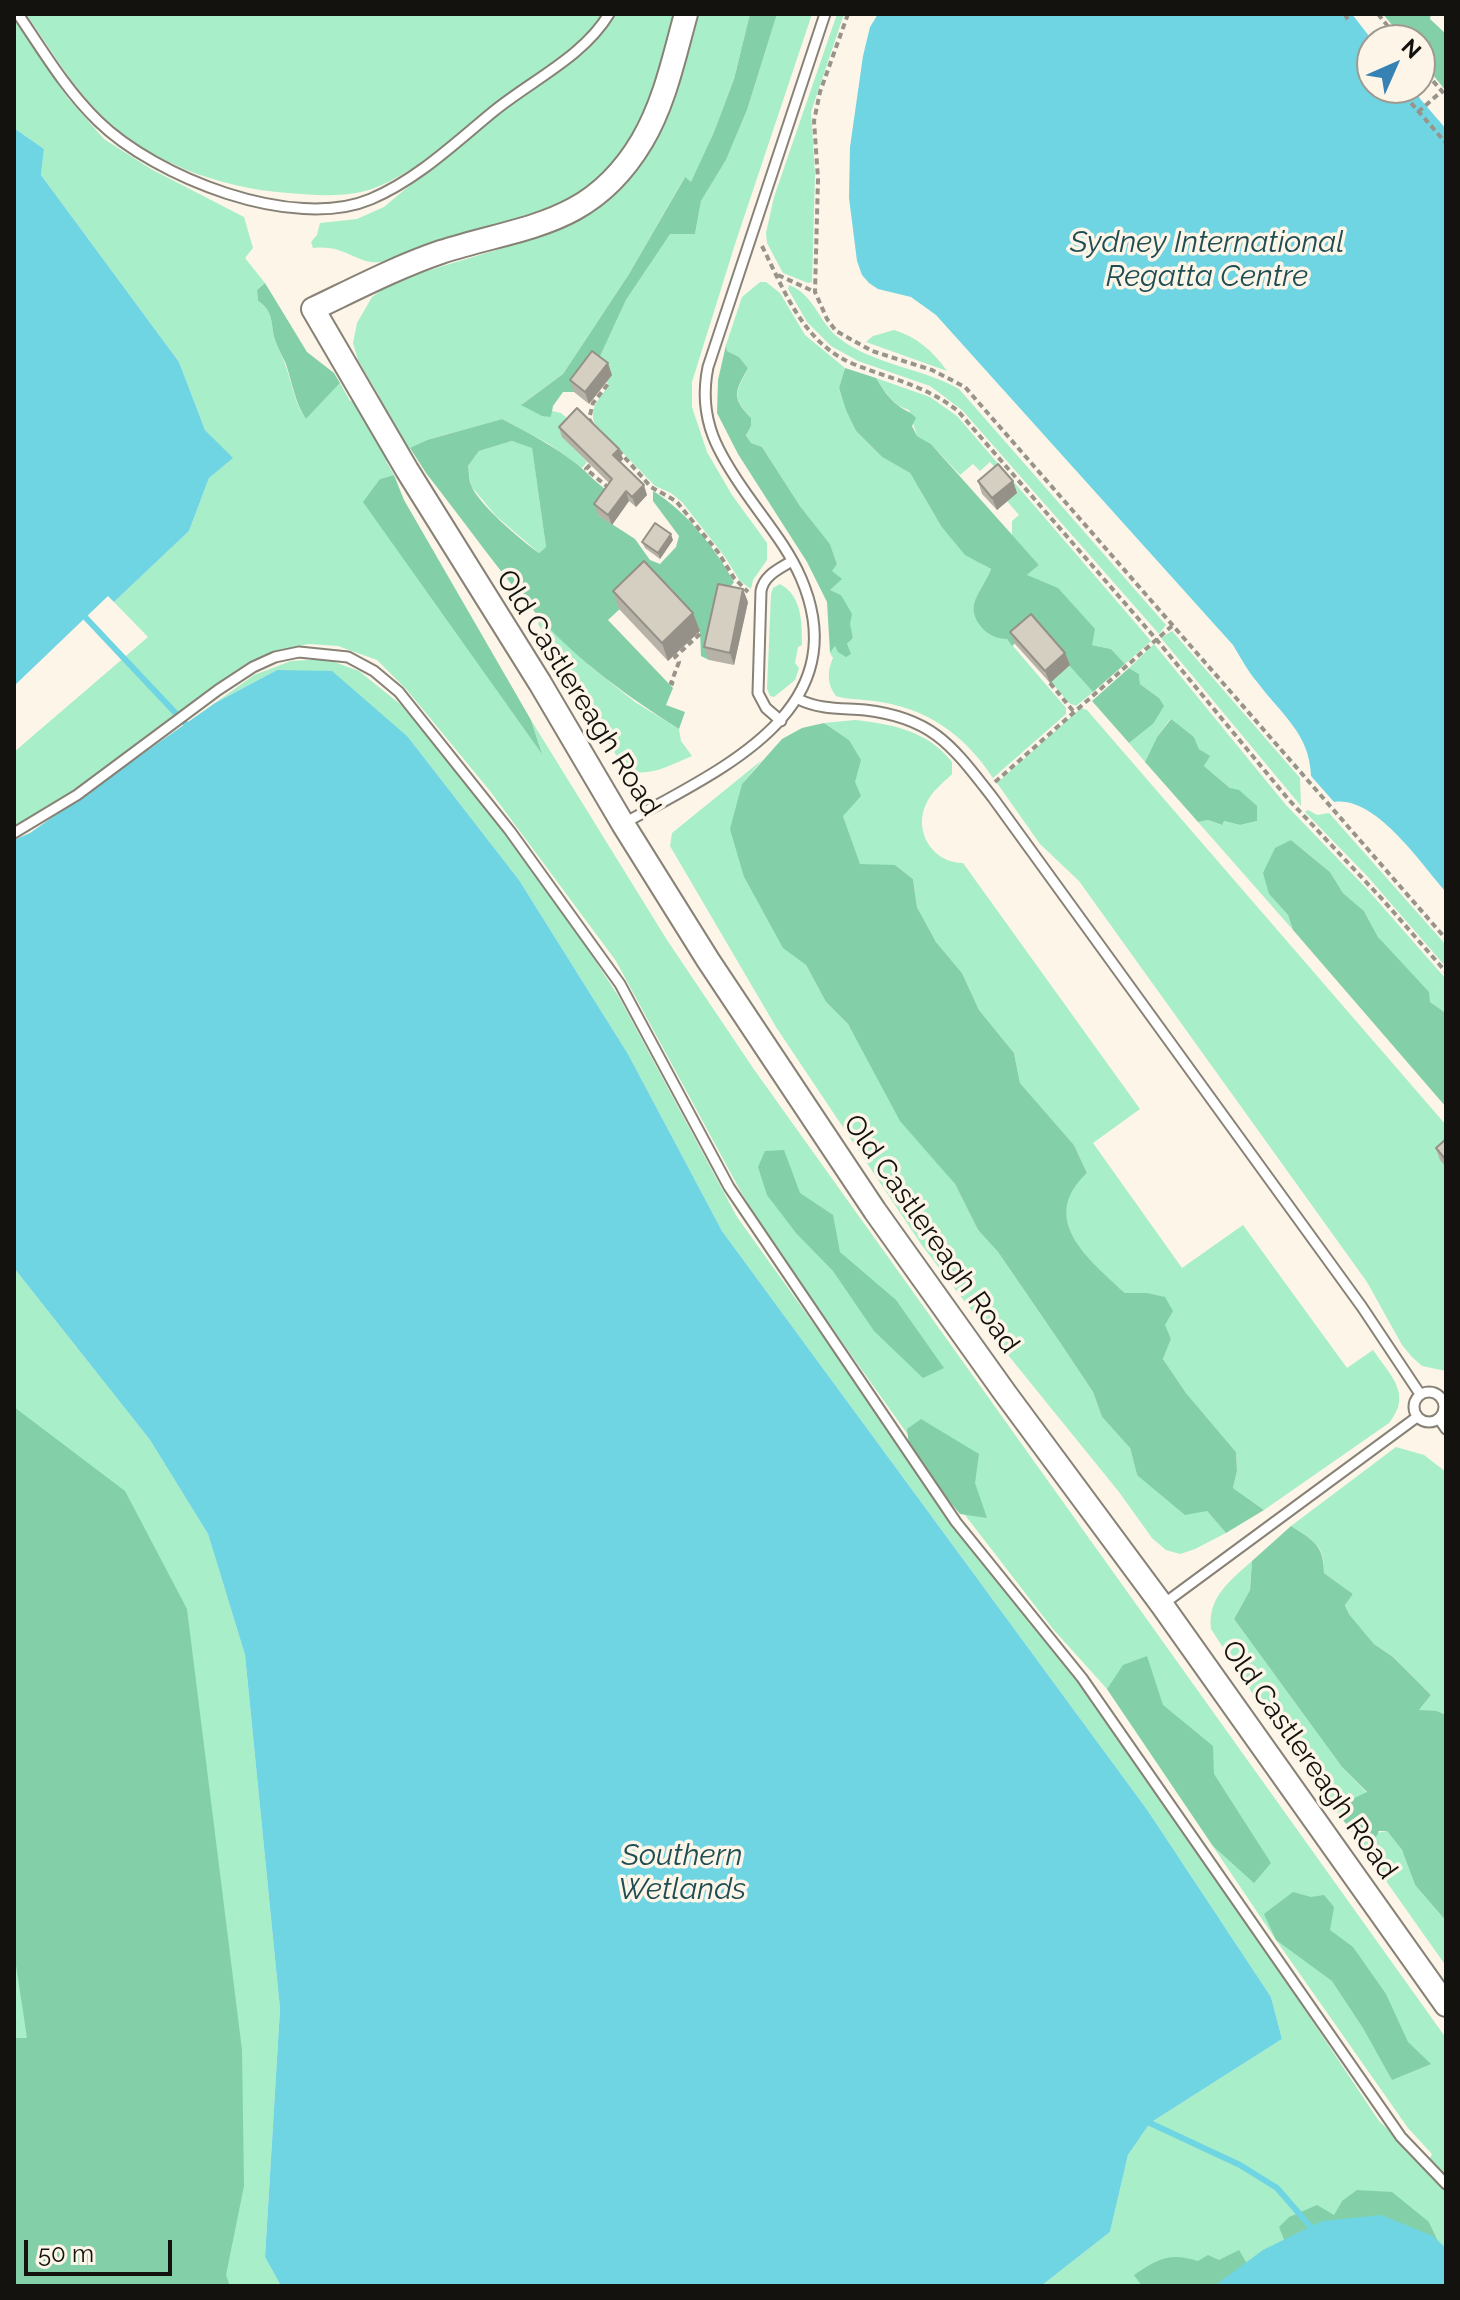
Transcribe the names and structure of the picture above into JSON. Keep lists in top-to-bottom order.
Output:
{
  "streets": {
    "street": ["Old Castlereagh Road"]
  },
  "water": ["Sydney International Regatta Centre", "Southern Wetlands"],
  "scale_bar": "50 m",
  "north": "top right"
}
